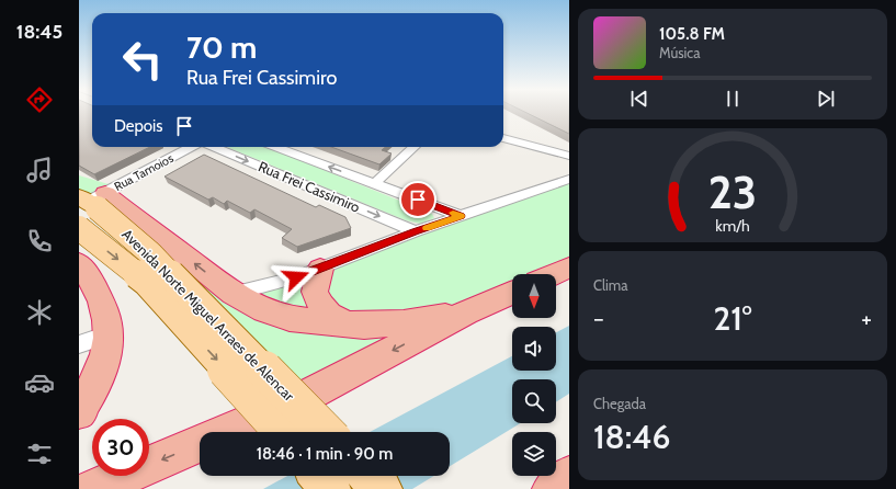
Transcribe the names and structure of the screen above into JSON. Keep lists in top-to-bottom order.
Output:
{
  "streets": {
    "main road": ["Avenida Norte Miguel Arraes de Alencar"],
    "street": ["Rua Tamoios", "Rua Frei Cassimiro"]
  },
  "crossings": [
    ["Rua Tamoios", "Avenida Norte Miguel Arraes de Alencar"]
  ],
  "north": "bottom",
  "page": {
    "tabs": "18:45",
    "turn": ["70 m", "Rua Frei Cassimiro"],
    "song": ["105.8 FM", "Música"],
    "then": "Depois",
    "tile": [
      "Clima",
      ["Chegada", "18:46"]
    ],
    "heat": ["−", "21°", "+"],
    "limit": "30",
    "trip": "18:46 · 1 min · 90 m",
    "gauge": ["23", "km/h"]
  }
}
